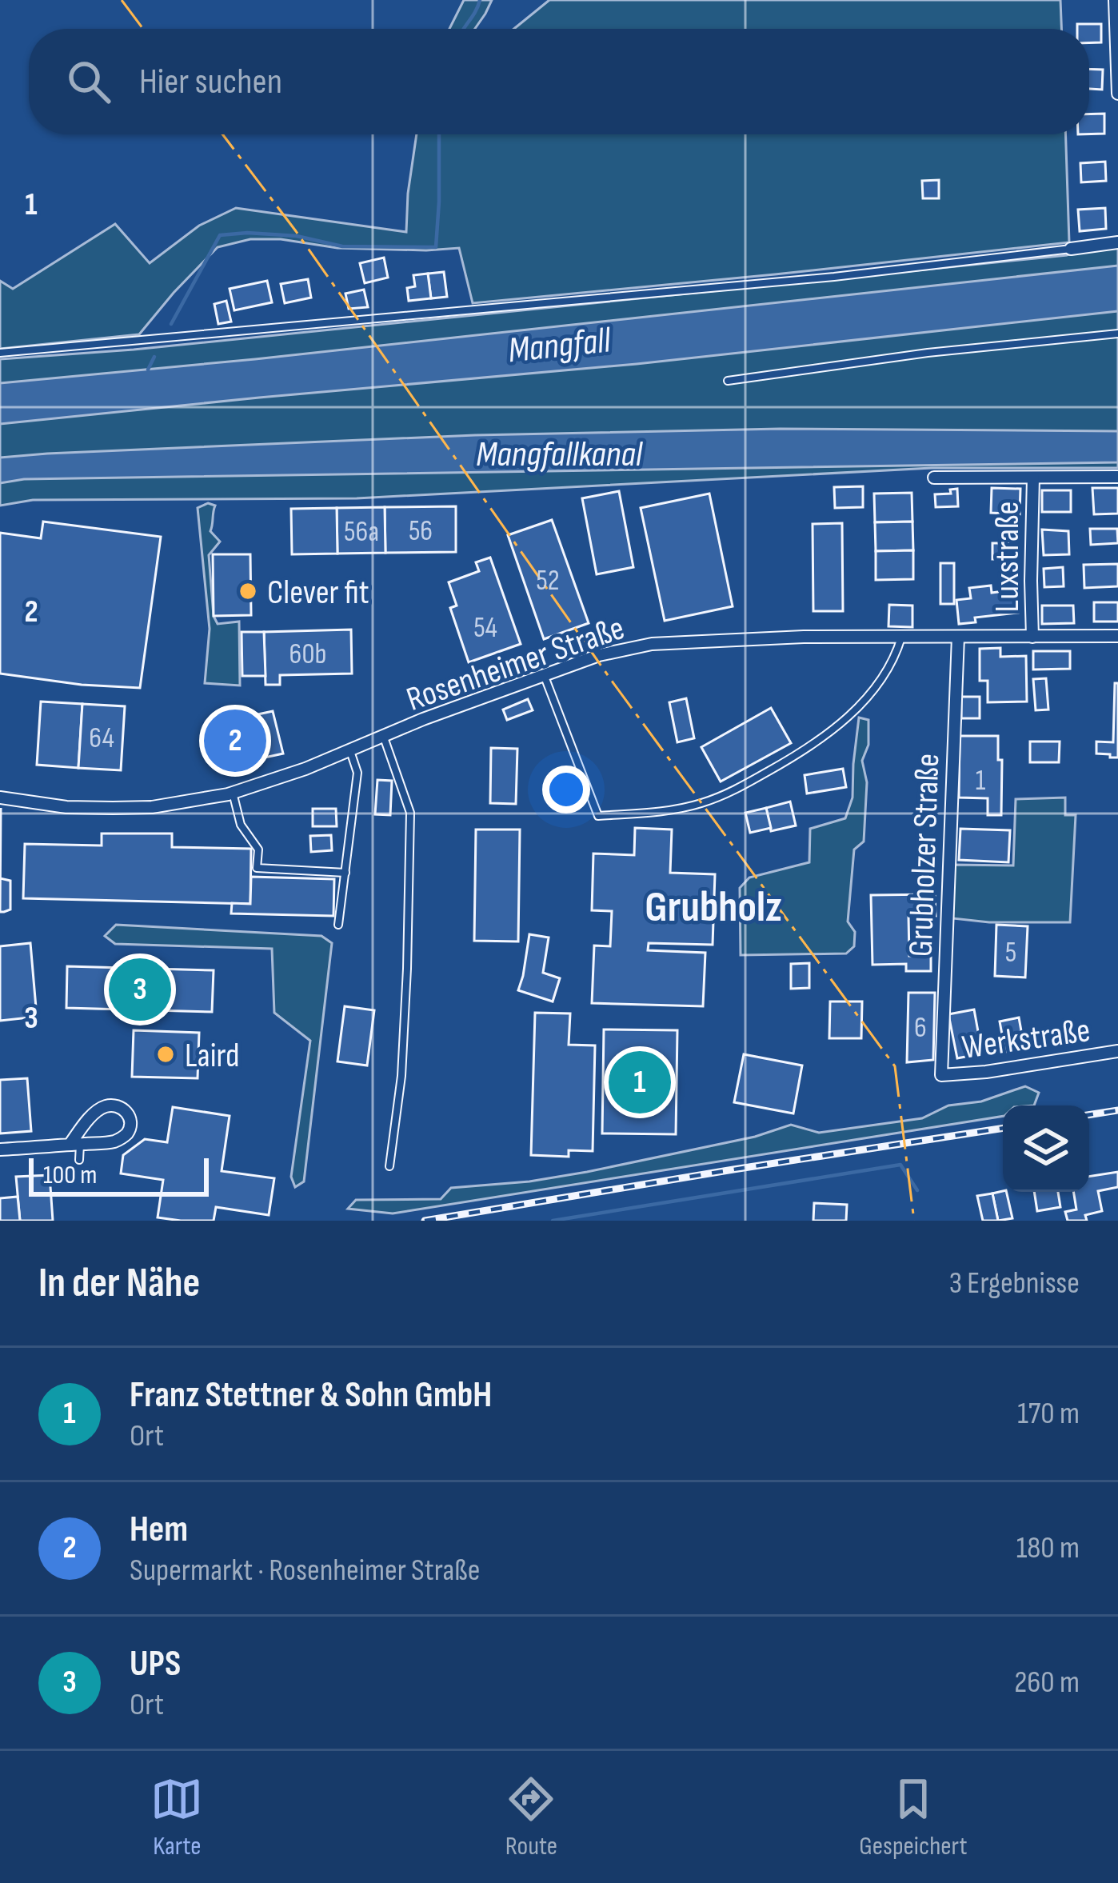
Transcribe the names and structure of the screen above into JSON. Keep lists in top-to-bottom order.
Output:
{
  "streets": {
    "street": [
      "Luxstraße",
      "Rosenheimer Straße",
      "Grubholzer Straße",
      "Werkstraße"
    ]
  },
  "crossings": [
    ["Luxstraße", "Rosenheimer Straße"],
    ["Rosenheimer Straße", "Grubholzer Straße"],
    ["Grubholzer Straße", "Werkstraße"]
  ],
  "districts": ["Grubholz"],
  "water": ["Mangfall", "Mangfallkanal"],
  "places": ["Clever fit", "Laird"],
  "house_numbers": [
    "56",
    "56a",
    "52",
    "54",
    "60b",
    "64",
    "1",
    "5",
    "6"
  ],
  "scale_bar": "100 m",
  "page": {
    "search": "Hier suchen",
    "pins": ["2", "3", "1"],
    "scale": "100 m",
    "heading": ["In der Nähe", "3 Ergebnisse"],
    "list": [
      {
        "mark": "1",
        "name": "Franz Stettner & Sohn GmbH",
        "note": "Ort",
        "value": "170 m"
      },
      {
        "mark": "2",
        "name": "Hem",
        "note": "Supermarkt · Rosenheimer Straße",
        "value": "180 m"
      },
      {
        "mark": "3",
        "name": "UPS",
        "note": "Ort",
        "value": "260 m"
      }
    ],
    "nav": ["Karte", "Route", "Gespeichert"]
  },
  "grid": {
    "rows": ["1", "2", "3"]
  }
}
